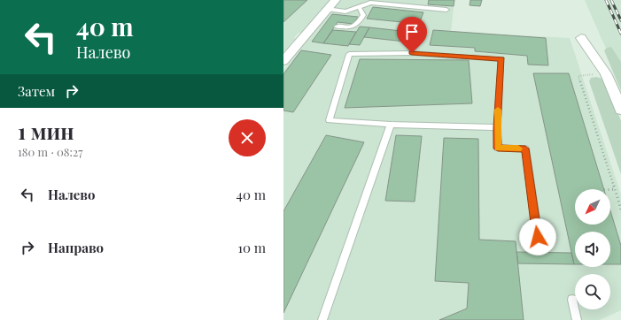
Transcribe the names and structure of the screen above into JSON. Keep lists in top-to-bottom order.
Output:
{
  "north": "bottom left",
  "page": {
    "turn": ["40 m", "Налево"],
    "then": "Затем",
    "heading": ["1 мин", "180 m · 08:27"],
    "list": [
      {
        "name": "Налево",
        "value": "40 m"
      },
      {
        "name": "Направо",
        "value": "10 m"
      }
    ]
  }
}
